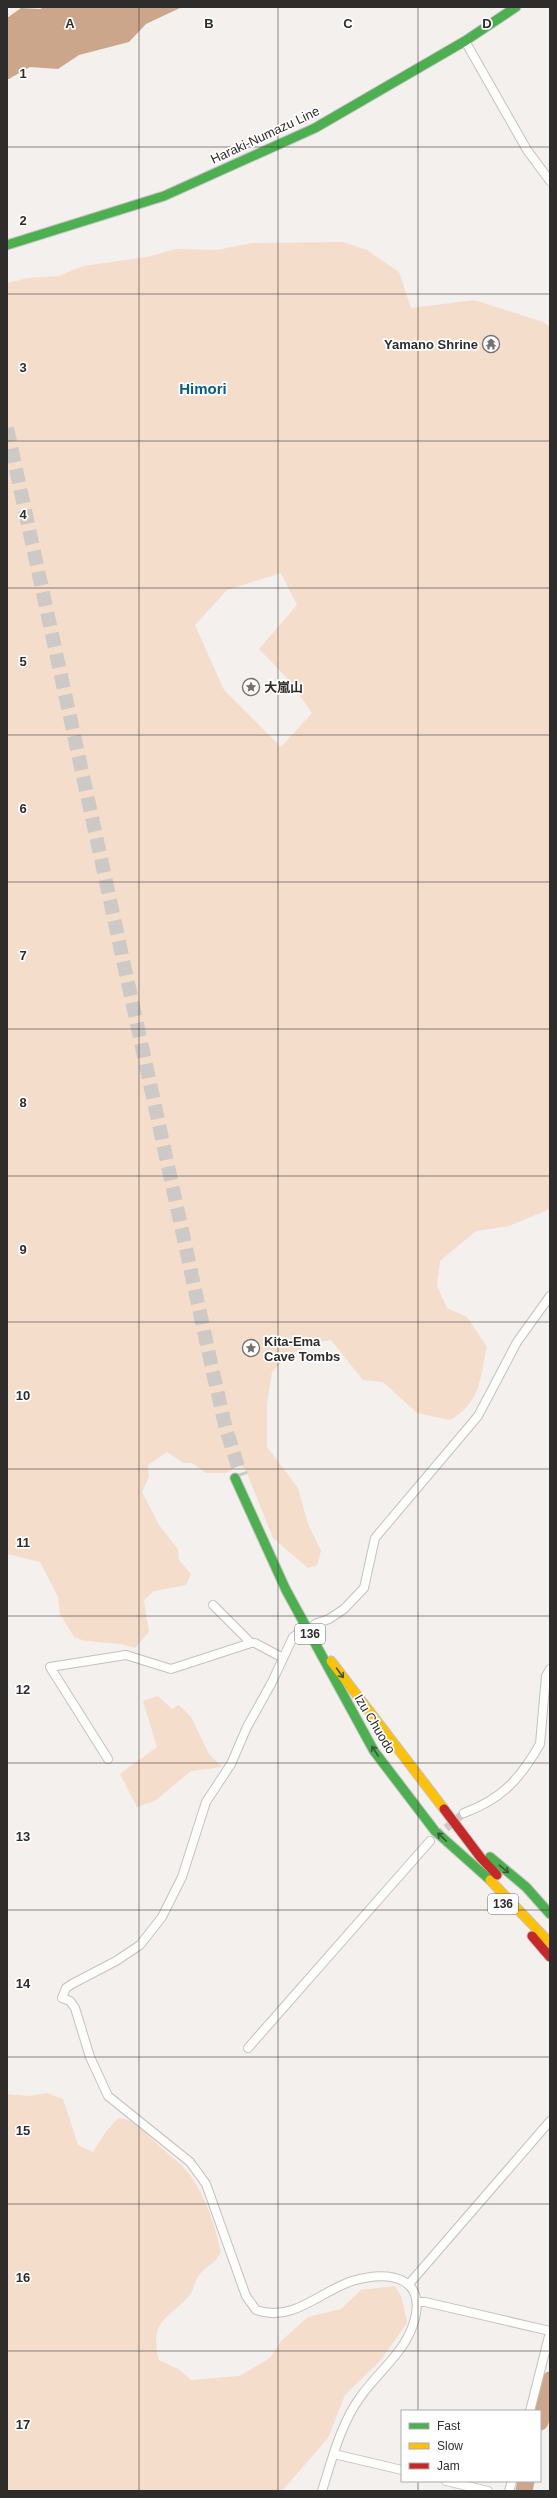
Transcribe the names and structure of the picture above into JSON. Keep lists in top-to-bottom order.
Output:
{
  "streets": {
    "main road": ["Haraki-Numazu Line", "136", "Izu Chuodo"]
  },
  "crossings": [
    ["136", "Izu Chuodo"]
  ],
  "districts": ["Himori"],
  "places": {
    "temple": ["Yamano Shrine"],
    "place": ["大嵐山", "Kita-Ema Cave Tombs"]
  },
  "legend": ["Fast", "Slow", "Jam"],
  "grid": {
    "columns": [
      "A",
      "B",
      "C",
      "D"
    ],
    "rows": [
      "1",
      "2",
      "3",
      "4",
      "5",
      "6",
      "7",
      "8",
      "9",
      "10",
      "11",
      "12",
      "13",
      "14",
      "15",
      "16",
      "17"
    ]
  }
}
